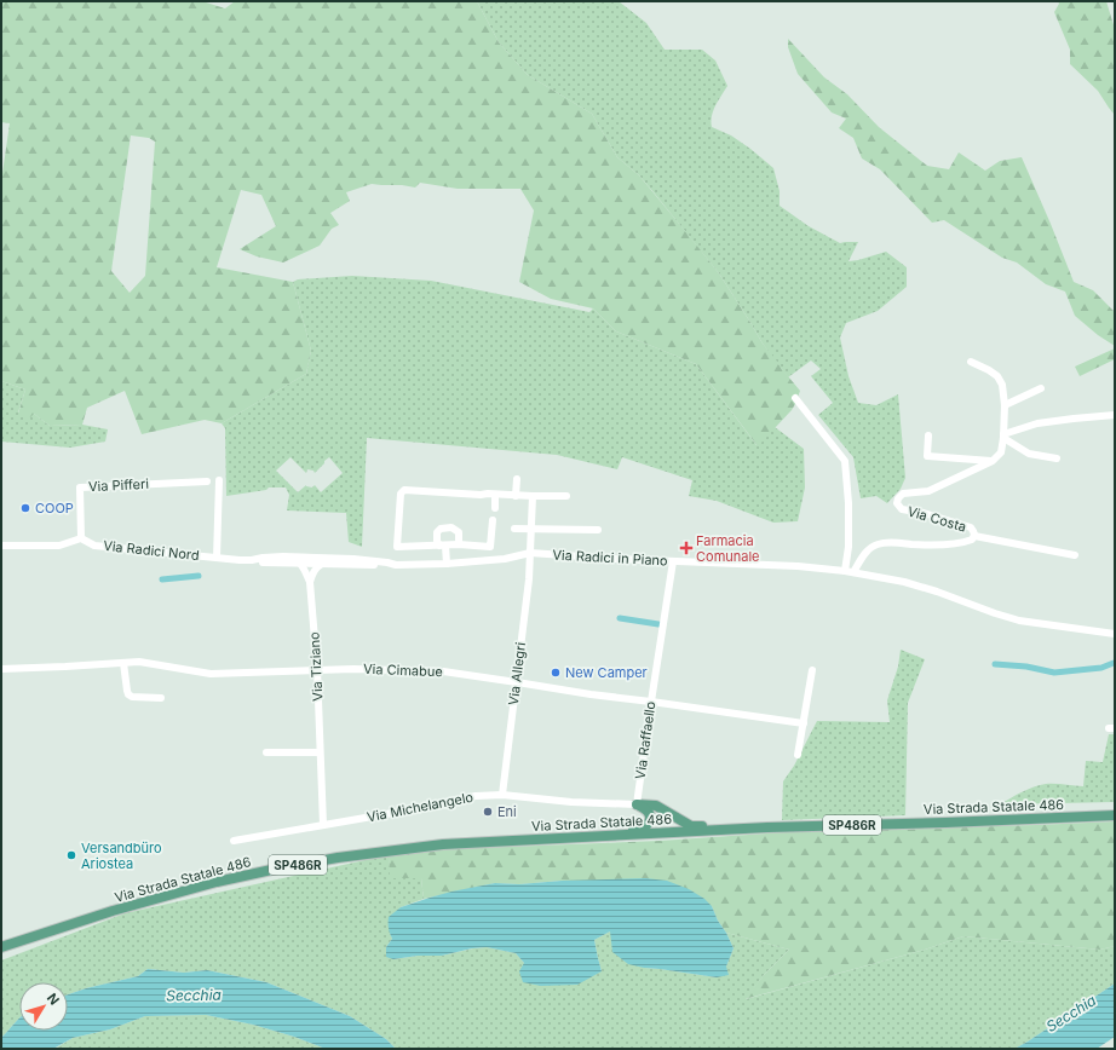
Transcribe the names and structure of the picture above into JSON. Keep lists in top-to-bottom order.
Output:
{
  "streets": {
    "main road": ["Via Strada Statale 486", "SP486R"],
    "street": [
      "Via Pifferi",
      "Via Costa",
      "Via Radici Nord",
      "Via Radici in Piano",
      "Via Tiziano",
      "Via Cimabue",
      "Via Allegri",
      "Via Raffaello",
      "Via Michelangelo"
    ]
  },
  "crossings": [
    ["Via Pifferi", "Via Radici Nord"],
    ["Via Costa", "Via Radici in Piano"],
    ["Via Radici Nord", "Via Radici in Piano"],
    ["Via Radici in Piano", "Via Allegri"],
    ["Via Radici in Piano", "Via Raffaello"],
    ["Via Tiziano", "Via Cimabue"],
    ["Via Tiziano", "Via Michelangelo"],
    ["Via Cimabue", "Via Allegri"],
    ["Via Cimabue", "Via Raffaello"],
    ["Via Allegri", "Via Michelangelo"],
    ["Via Raffaello", "Via Michelangelo"]
  ],
  "water": ["Secchia"],
  "places": {
    "other": [
      "COOP",
      "New Camper",
      "Eni",
      "Versandbüro Ariostea"
    ],
    "health": ["Farmacia Comunale"]
  },
  "north": "top right"
}
